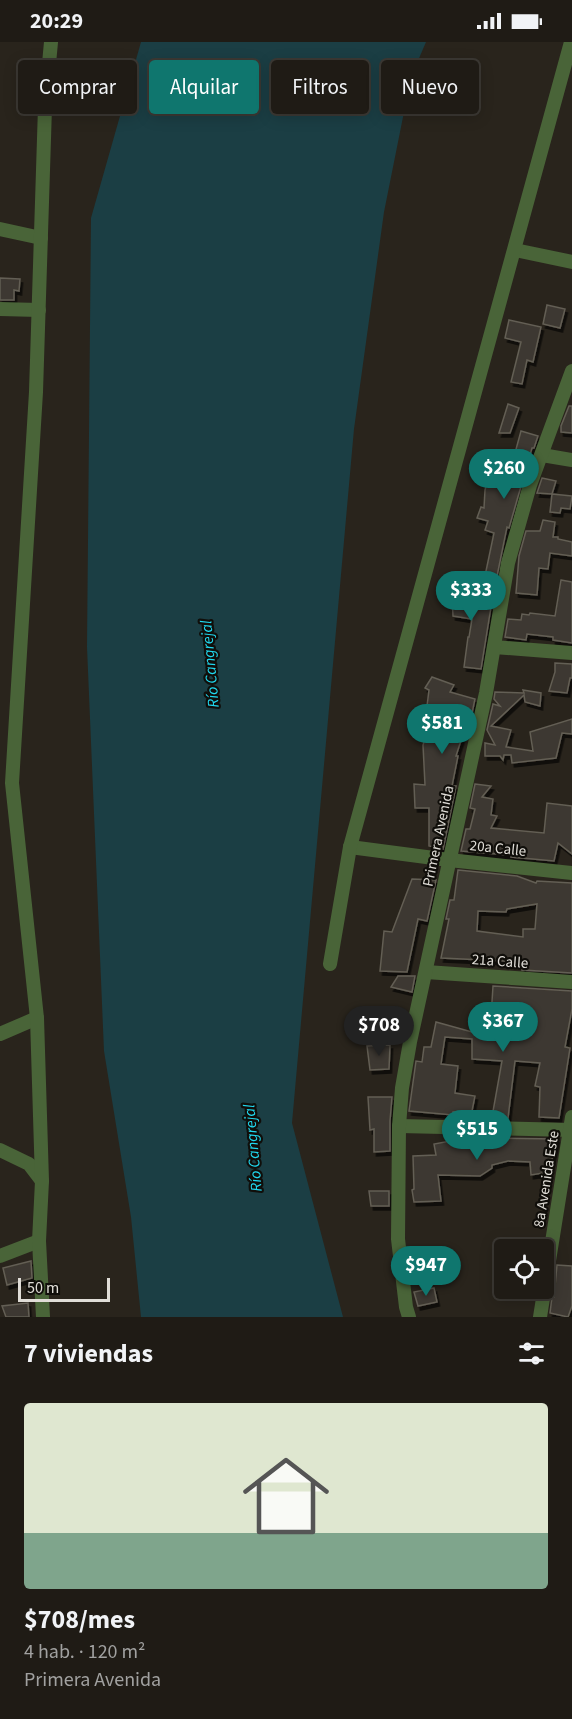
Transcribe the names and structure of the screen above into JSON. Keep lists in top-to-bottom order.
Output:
{
  "streets": {
    "street": [
      "Primera Avenida",
      "20a Calle",
      "21a Calle",
      "8a Avenida Este"
    ]
  },
  "crossings": [
    ["Primera Avenida", "20a Calle"],
    ["Primera Avenida", "21a Calle"]
  ],
  "water": ["Río Cangrejal"],
  "scale_bar": "50 m",
  "page": {
    "status": "20:29",
    "chip": [
      "Comprar",
      "Alquilar",
      "Filtros",
      "Nuevo"
    ],
    "price": [
      "$260",
      "$333",
      "$581",
      "$367",
      "$708",
      "$515",
      "$947"
    ],
    "scale": "50 m",
    "heading": "7 viviendas",
    "list": [
      {
        "name": "$708/mes",
        "note": "4 hab. · 120 m² · Primera Avenida"
      }
    ]
  }
}
